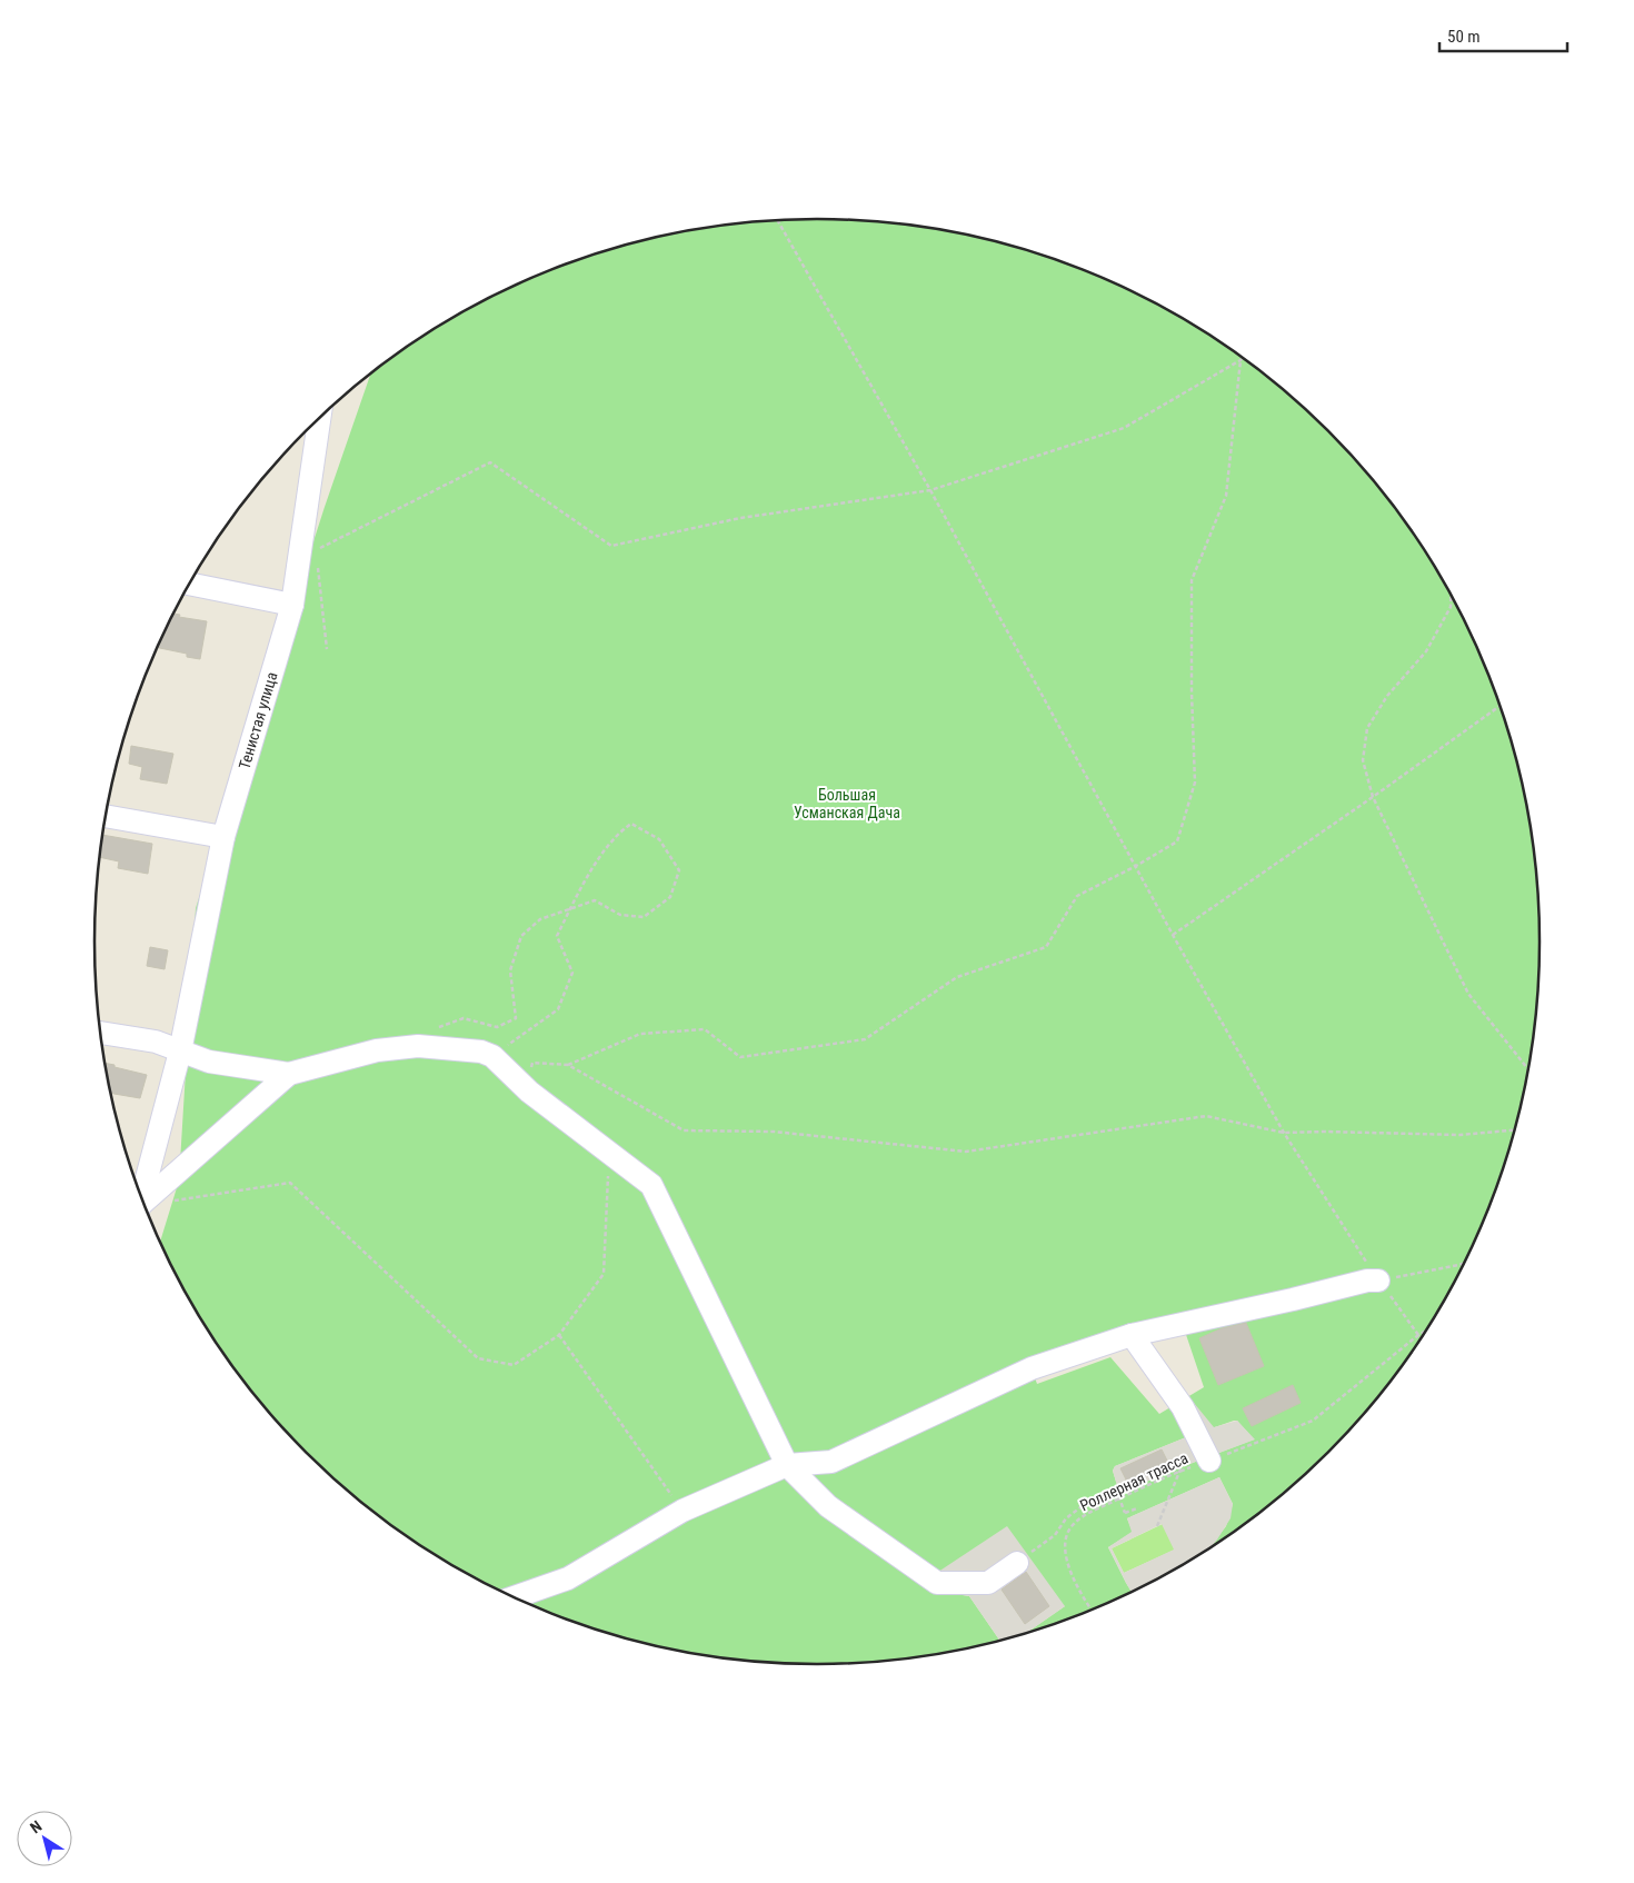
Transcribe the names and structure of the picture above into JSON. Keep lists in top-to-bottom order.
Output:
{
  "streets": {
    "street": ["Тенистая улица"],
    "path": ["Роллерная трасса"]
  },
  "parks": ["Большая Усманская Дача"],
  "scale_bar": "50 m",
  "north": "top left"
}
